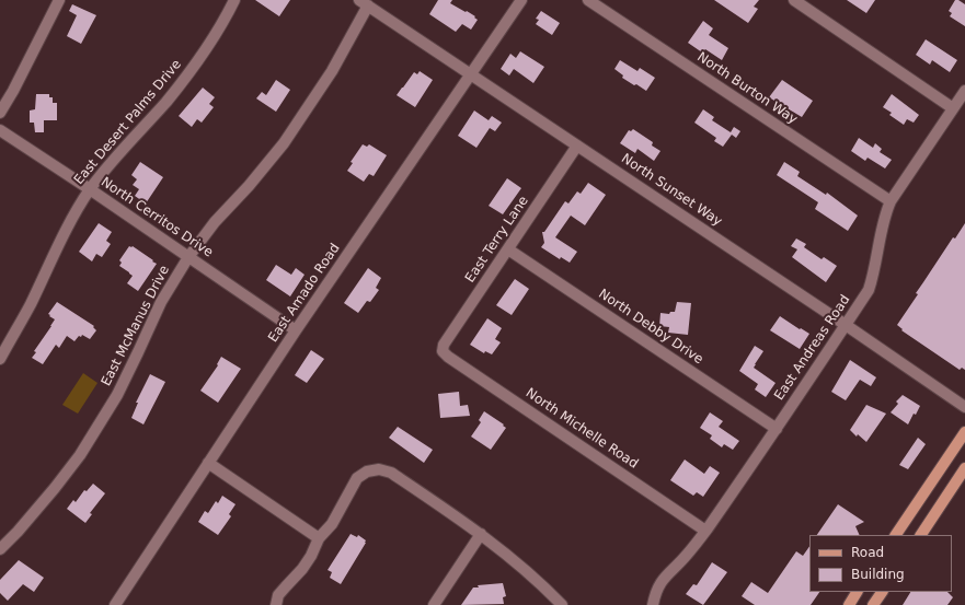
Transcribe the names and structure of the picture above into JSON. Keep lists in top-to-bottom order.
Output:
{
  "streets": {
    "street": [
      "North Burton Way",
      "East Desert Palms Drive",
      "North Sunset Way",
      "North Cerritos Drive",
      "East Terry Lane",
      "East Amado Road",
      "East McManus Drive",
      "North Debby Drive",
      "East Andreas Road",
      "North Michelle Road"
    ]
  },
  "crossings": [
    ["North Burton Way", "East Andreas Road"],
    ["East Desert Palms Drive", "North Cerritos Drive"],
    ["North Sunset Way", "East Terry Lane"],
    ["North Sunset Way", "East Amado Road"],
    ["North Sunset Way", "East McManus Drive"],
    ["North Sunset Way", "East Andreas Road"],
    ["North Cerritos Drive", "East Amado Road"],
    ["North Cerritos Drive", "East McManus Drive"],
    ["East Terry Lane", "North Debby Drive"],
    ["East Terry Lane", "North Michelle Road"],
    ["North Debby Drive", "East Andreas Road"],
    ["East Andreas Road", "North Michelle Road"]
  ],
  "legend": ["Road", "Building"]
}
